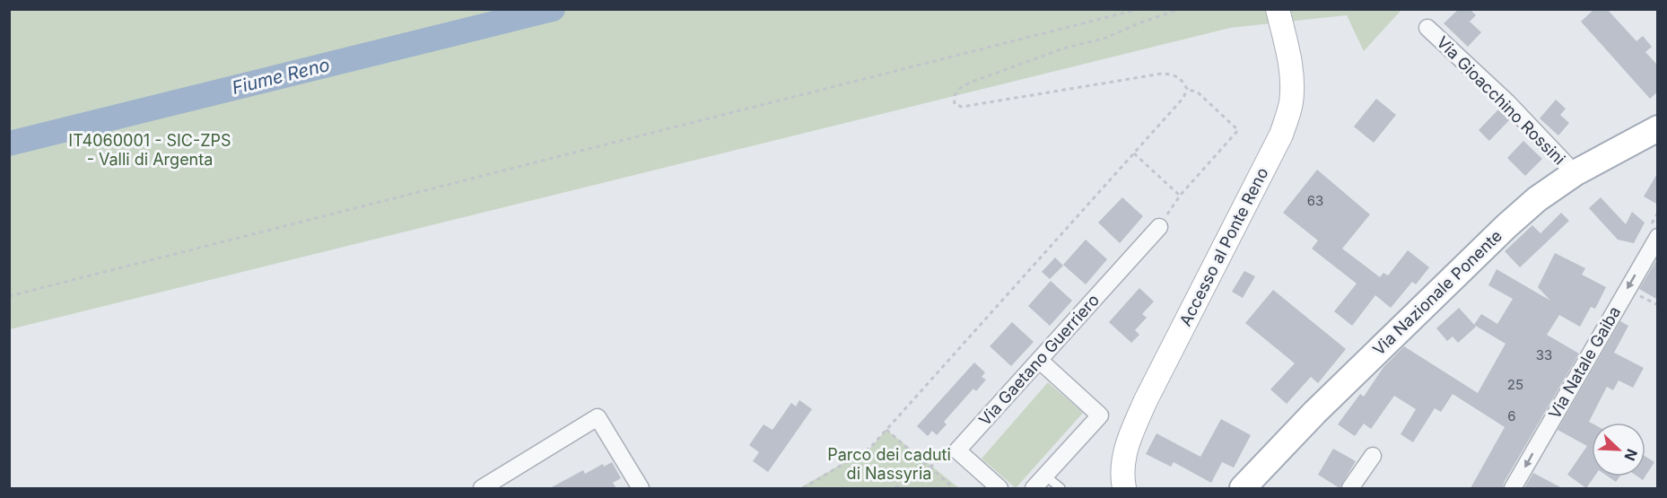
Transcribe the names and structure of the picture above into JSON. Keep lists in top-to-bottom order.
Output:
{
  "streets": {
    "main road": ["Accesso al Ponte Reno", "Via Nazionale Ponente"],
    "street": ["Via Gioacchino Rossini", "Via Gaetano Guerriero", "Via Natale Gaiba"]
  },
  "crossings": [
    ["Via Gioacchino Rossini", "Via Nazionale Ponente"]
  ],
  "one_way": ["Via Natale Gaiba"],
  "water": ["Fiume Reno"],
  "parks": ["IT4060001 - SIC-ZPS - Valli di Argenta", "Parco dei caduti di Nassyria"],
  "house_numbers": [
    "63",
    "33",
    "25",
    "6"
  ],
  "north": "bottom right"
}
